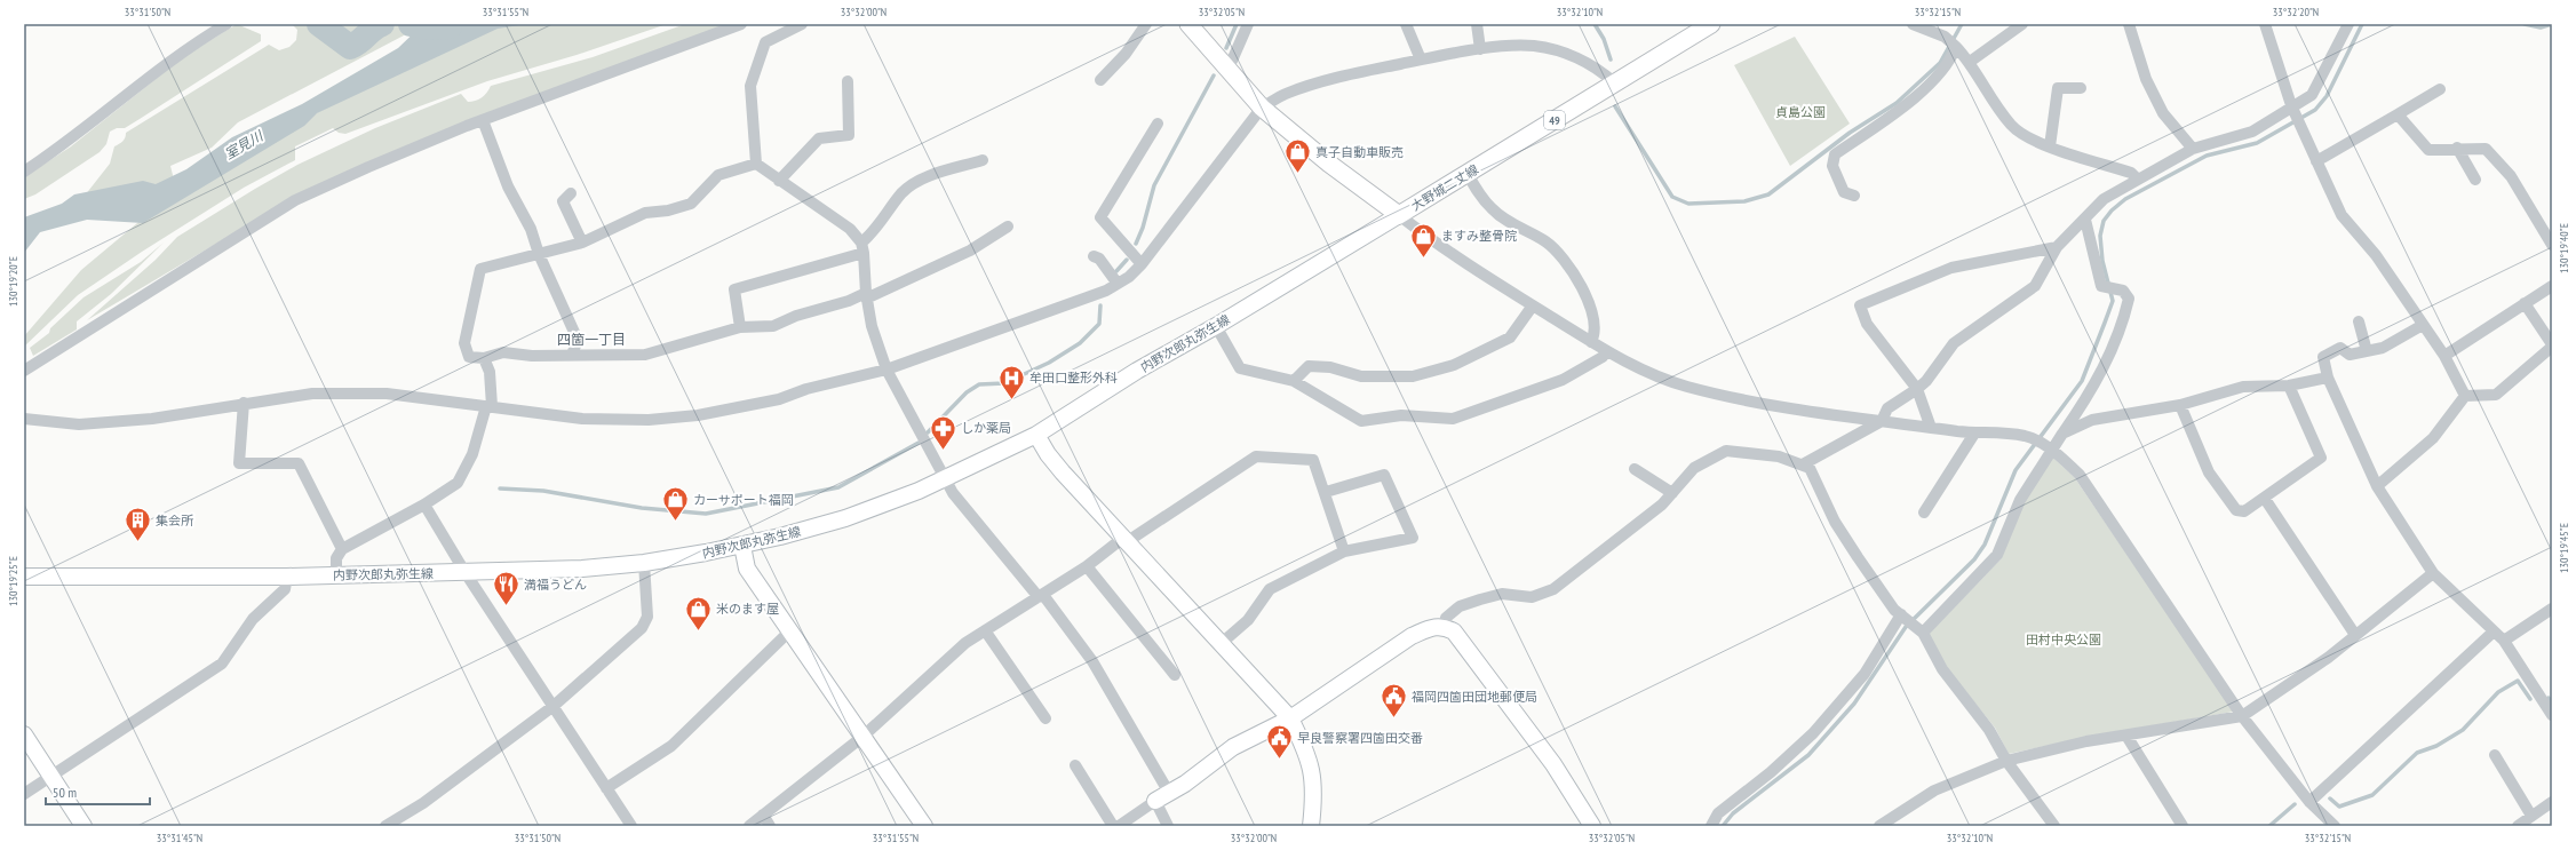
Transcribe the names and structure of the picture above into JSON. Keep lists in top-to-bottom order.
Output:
{
  "streets": {
    "main road": ["49", "大野城二丈線"],
    "street": ["内野次郎丸弥生線"]
  },
  "crossings": [
    ["大野城二丈線", "内野次郎丸弥生線"]
  ],
  "districts": ["四箇一丁目"],
  "water": ["室見川"],
  "parks": ["貞島公園", "田村中央公園"],
  "places": {
    "shop": [
      "真子自動車販売",
      "ますみ整骨院",
      "カーサポート福岡",
      "米のます屋"
    ],
    "hospital": ["牟田口整形外科"],
    "pharmacy": ["しか薬局"],
    "building": ["集会所"],
    "restaurant": ["満福うどん"],
    "public building": ["福岡四箇田団地郵便局", "早良警察署四箇田交番"]
  },
  "scale_bar": "50 m",
  "coordinates": [
    "33°31'50\"N",
    "33°31'55\"N",
    "33°32'00\"N",
    "33°32'05\"N",
    "33°32'10\"N",
    "33°32'15\"N",
    "33°32'20\"N",
    "130°19'40\"E",
    "130°19'20\"E",
    "130°19'45\"E",
    "130°19'25\"E",
    "33°31'45\"N"
  ]
}
